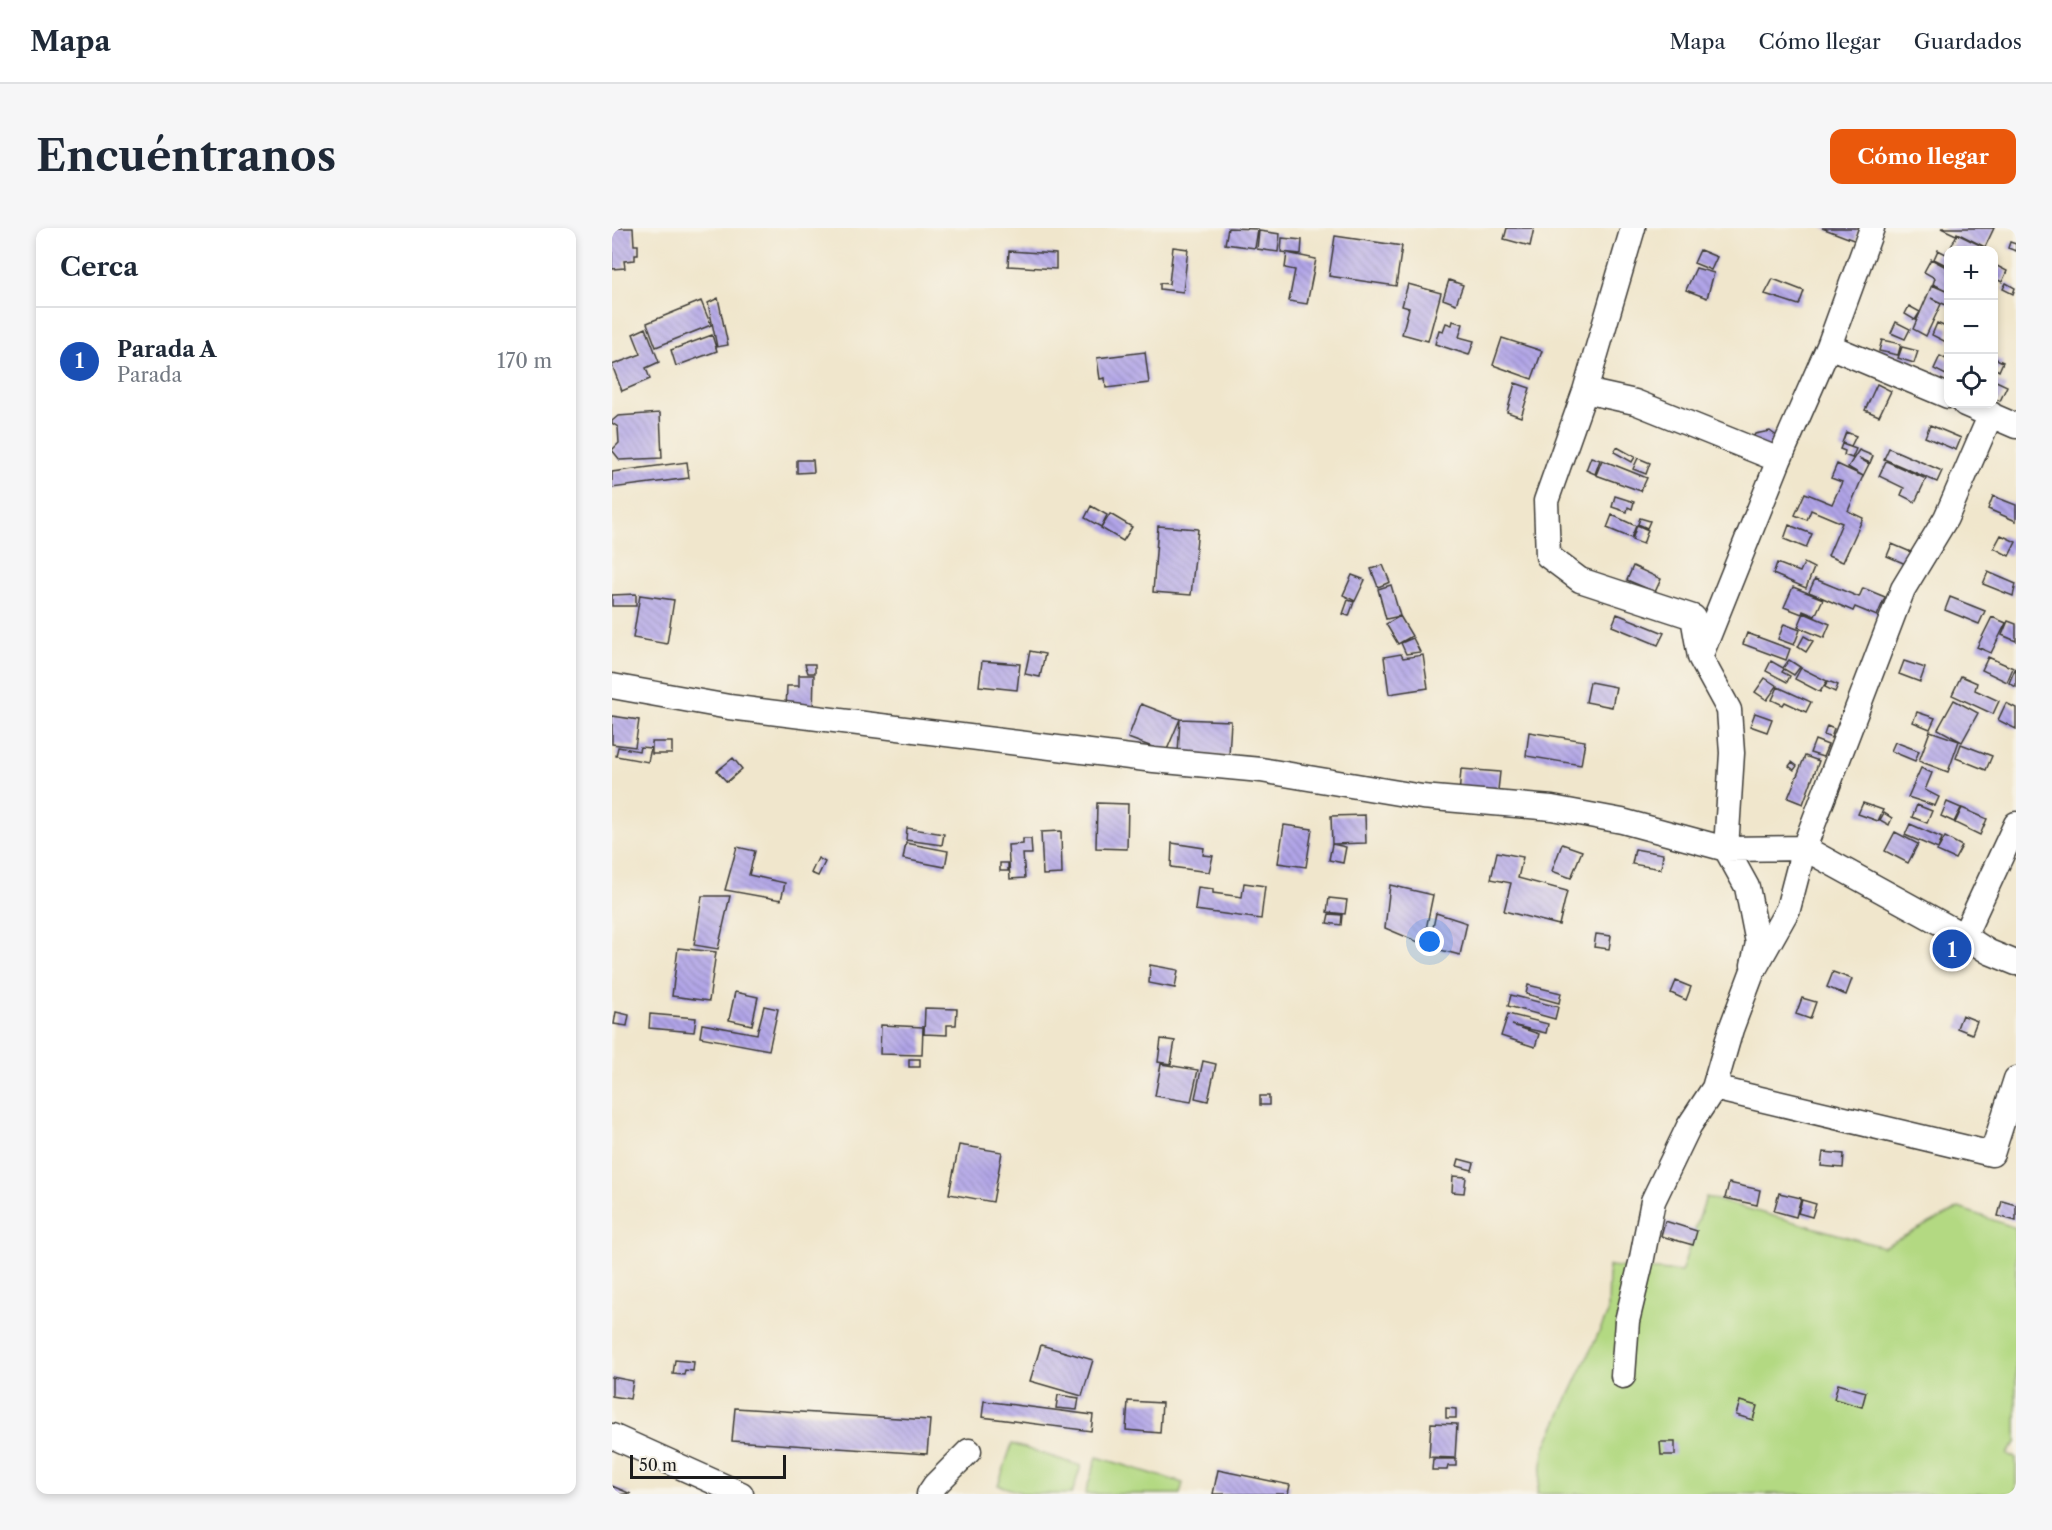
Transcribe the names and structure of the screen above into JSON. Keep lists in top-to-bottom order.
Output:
{
  "scale_bar": "50 m",
  "page": {
    "header": "Mapa",
    "nav": ["Mapa", "Cómo llegar", "Guardados"],
    "buttons": "Cómo llegar",
    "title": "Encuéntranos",
    "heading": "Cerca",
    "map_buttons": ["+", "−"],
    "list": [
      {
        "mark": "1",
        "name": "Parada A",
        "note": "Parada",
        "value": "170 m"
      }
    ],
    "pins": "1",
    "scale": "50 m"
  }
}
